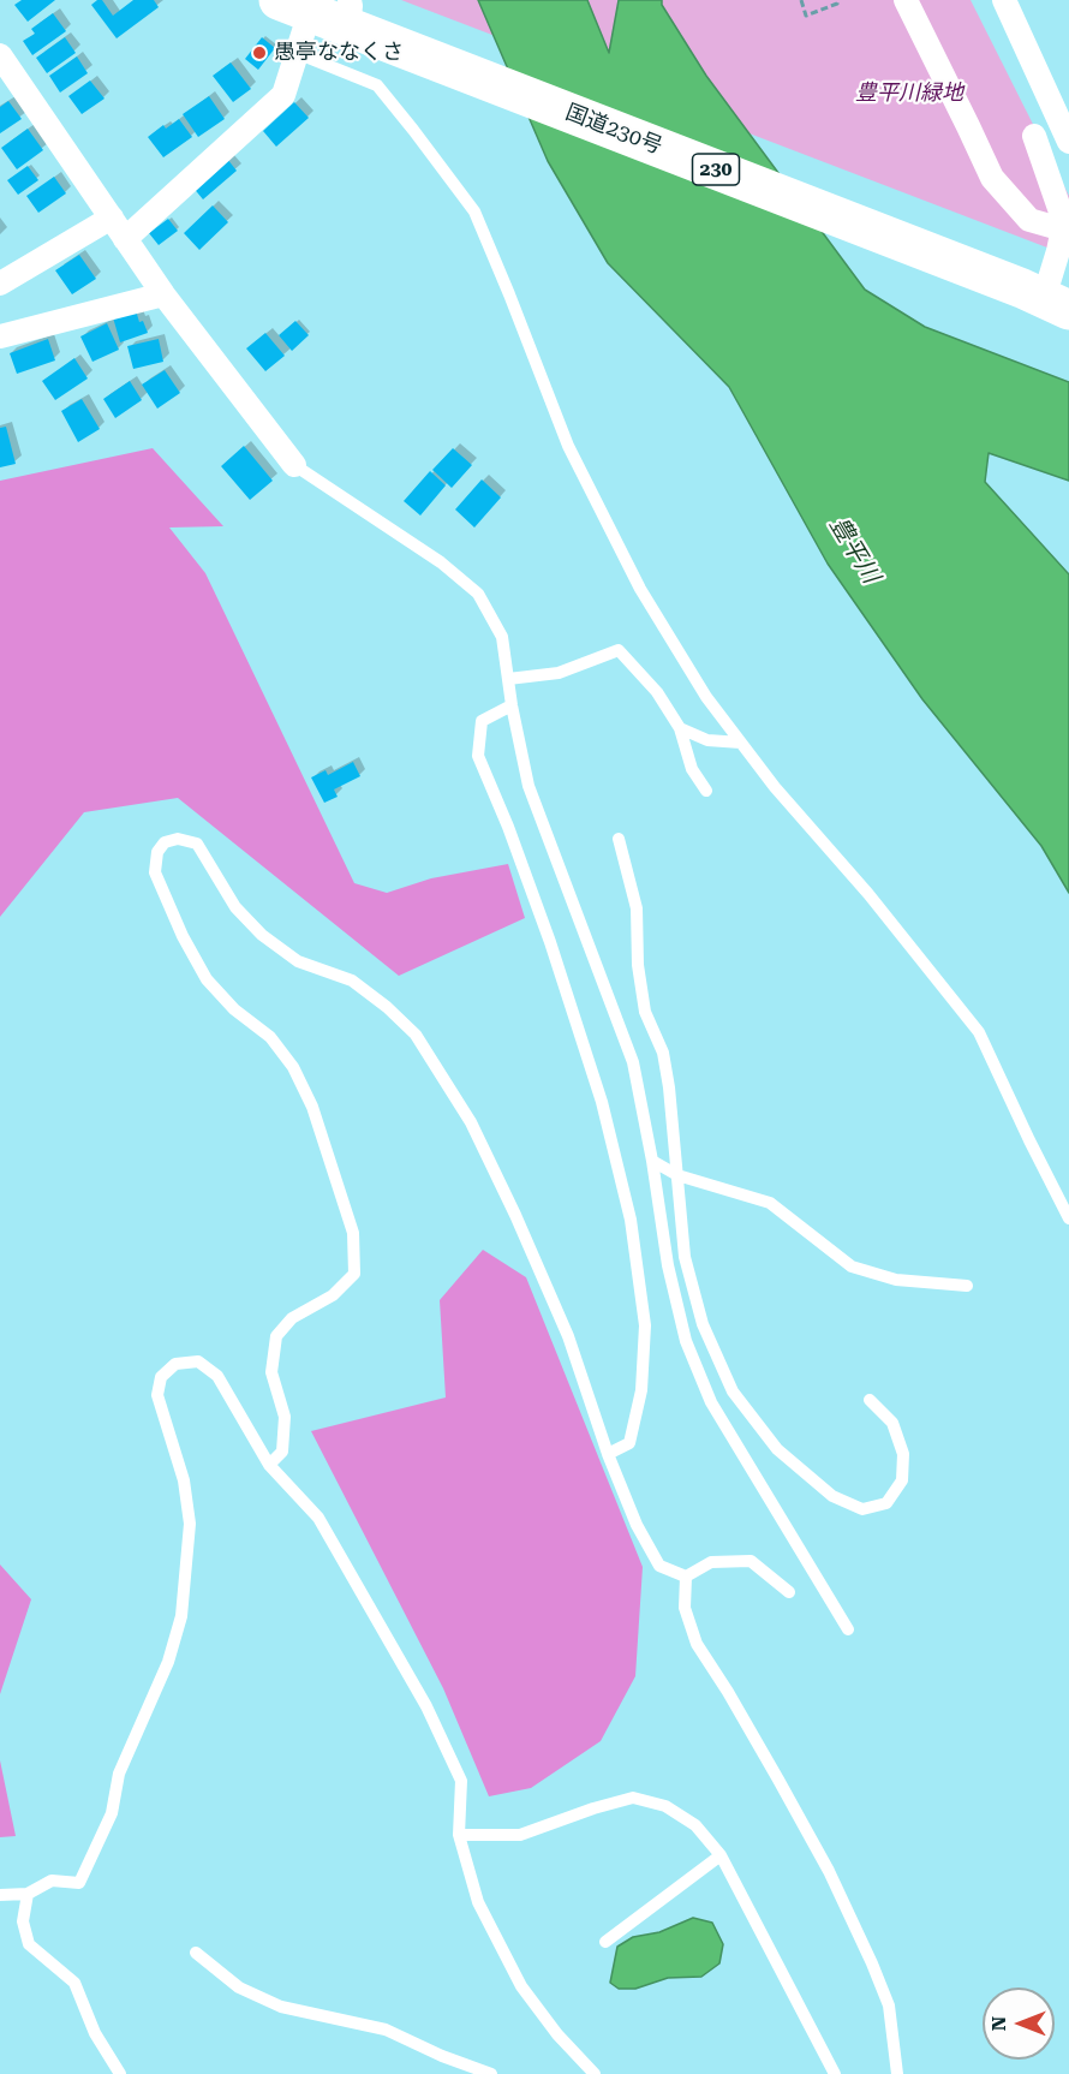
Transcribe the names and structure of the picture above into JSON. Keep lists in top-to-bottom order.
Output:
{
  "streets": {
    "highway": ["国道230号", "230"]
  },
  "water": ["豊平川"],
  "parks": ["豊平川緑地"],
  "places": ["愚亭ななくさ"],
  "north": "left"
}
